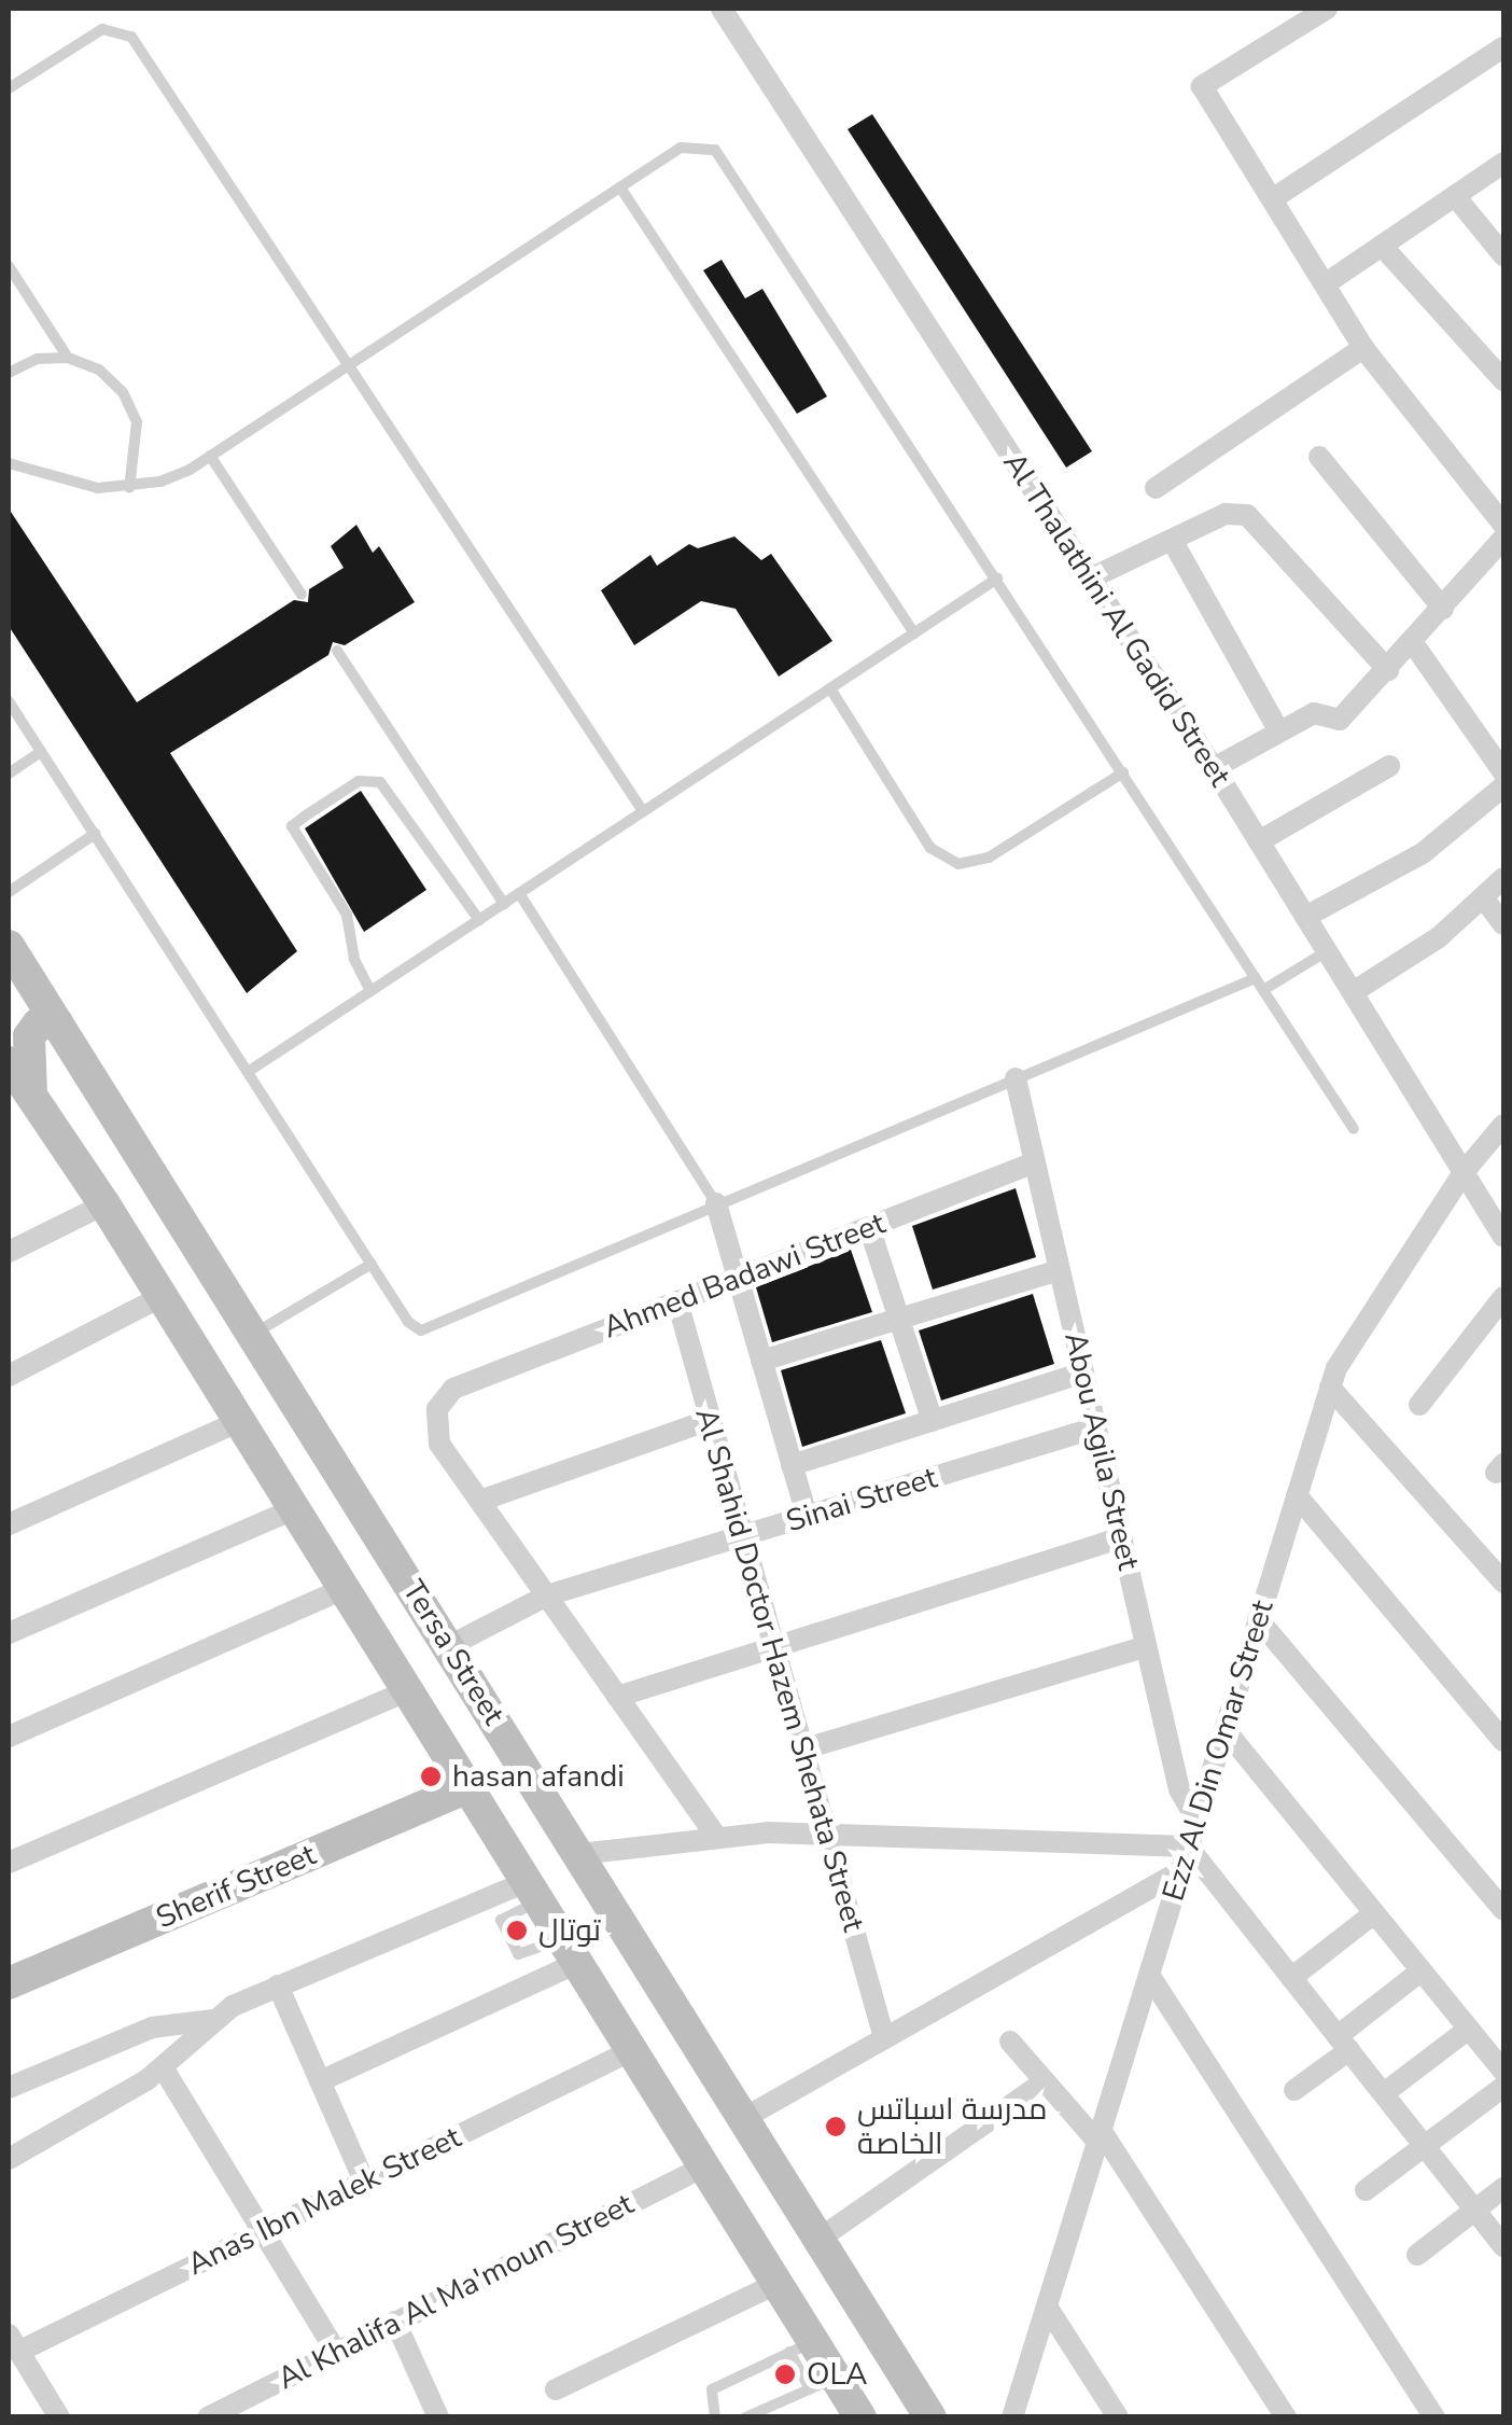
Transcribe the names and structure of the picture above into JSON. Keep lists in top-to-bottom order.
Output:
{
  "streets": {
    "main road": ["Tersa Street", "Sherif Street"],
    "street": [
      "Al Thalathini Al Gadid Street",
      "Ahmed Badawi Street",
      "Abou Agila Street",
      "Sinai Street",
      "Al Shahid Doctor Hazem Shehata Street",
      "Ezz Al Din Omar Street",
      "Anas Ibn Malek Street",
      "Al Khalifa Al Ma'moun Street"
    ]
  },
  "crossings": [
    ["Al Thalathini Al Gadid Street", "Ezz Al Din Omar Street"],
    ["Ahmed Badawi Street", "Abou Agila Street"],
    ["Ahmed Badawi Street", "Al Shahid Doctor Hazem Shehata Street"],
    ["Abou Agila Street", "Sinai Street"],
    ["Abou Agila Street", "Ezz Al Din Omar Street"],
    ["Sinai Street", "Tersa Street"],
    ["Sinai Street", "Al Shahid Doctor Hazem Shehata Street"]
  ],
  "places": [
    "hasan afandi",
    "توتال",
    "مدرسة اسباتس الخاصة",
    "OLA"
  ]
}
